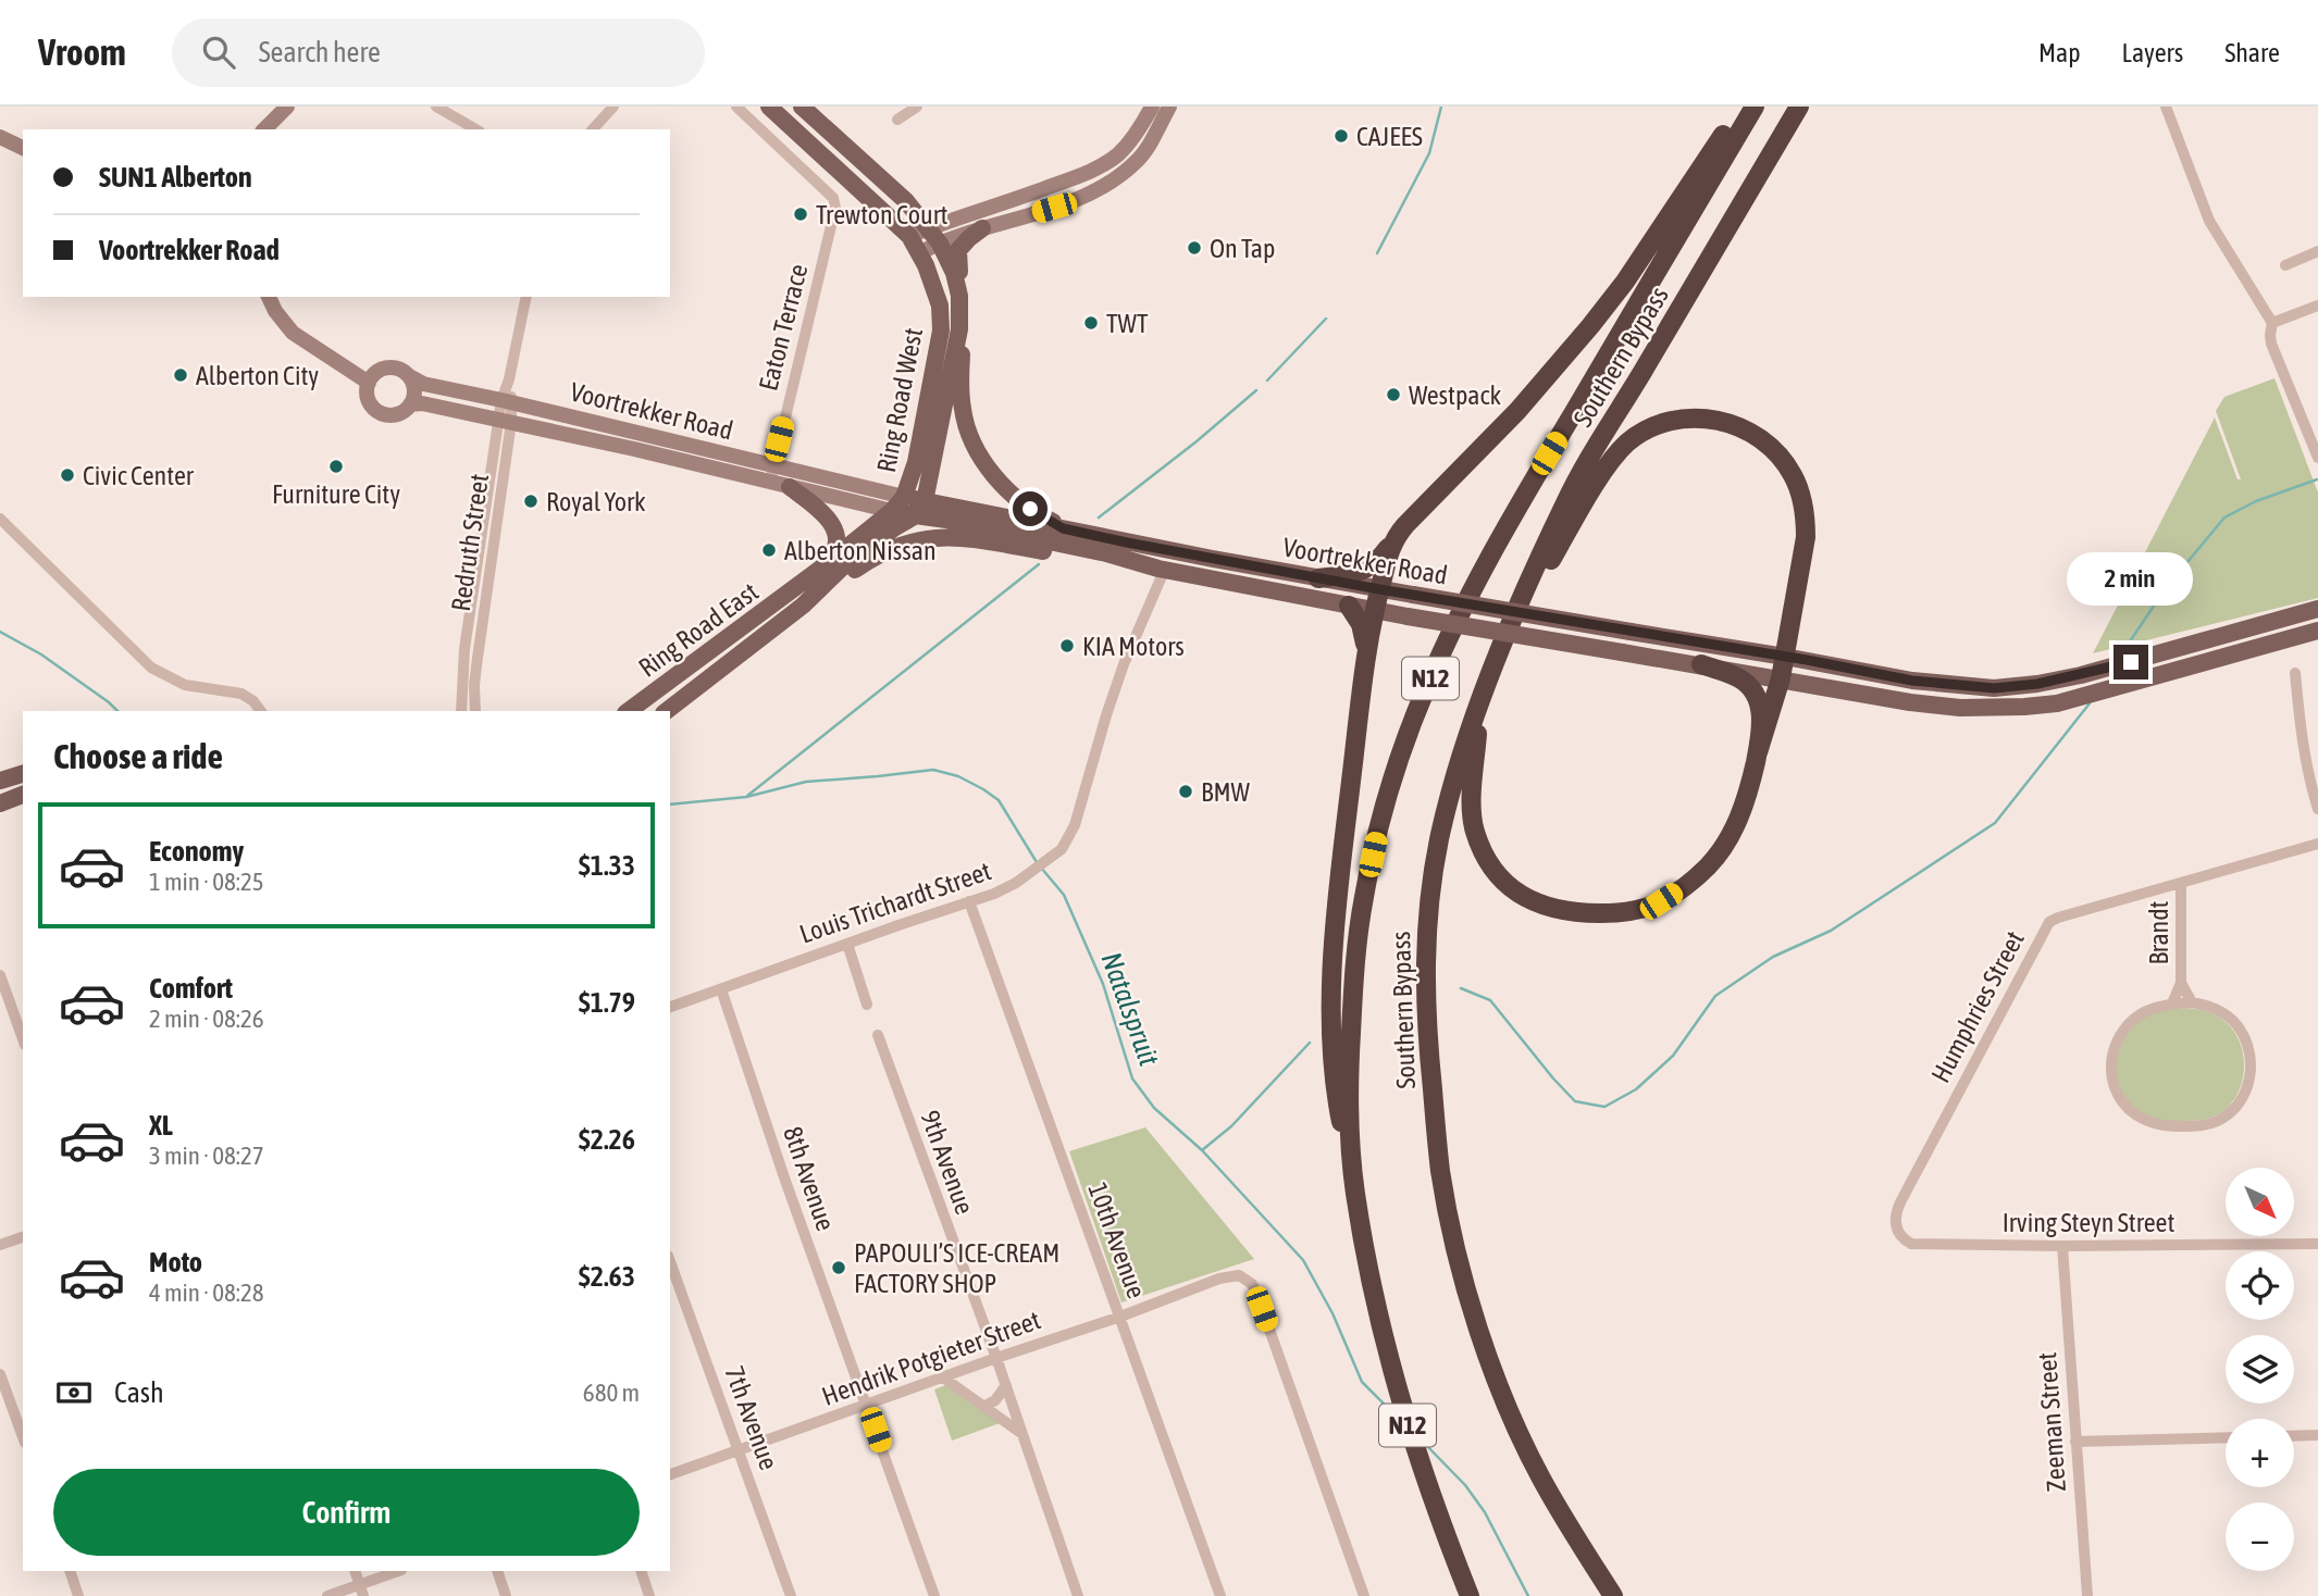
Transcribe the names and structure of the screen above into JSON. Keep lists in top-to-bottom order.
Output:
{
  "streets": {
    "highway": ["Southern Bypass", "N12"],
    "main road": ["Ring Road West", "Voortrekker Road", "Ring Road East"],
    "street": [
      "Eaton Terrace",
      "Redruth Street",
      "Louis Trichardt Street",
      "Brandt",
      "Humphries Street",
      "9th Avenue",
      "8th Avenue",
      "Irving Steyn Street",
      "10th Avenue",
      "Hendrik Potgieter Street",
      "7th Avenue",
      "Zeeman Street"
    ]
  },
  "crossings": [
    ["Eaton Terrace", "Voortrekker Road"],
    ["Ring Road West", "Voortrekker Road"],
    ["Ring Road West", "Ring Road East"],
    ["Voortrekker Road", "Redruth Street"],
    ["Voortrekker Road", "Ring Road East"],
    ["Voortrekker Road", "Louis Trichardt Street"],
    ["Louis Trichardt Street", "8th Avenue"],
    ["Louis Trichardt Street", "10th Avenue"],
    ["Brandt", "Humphries Street"],
    ["Humphries Street", "Irving Steyn Street"],
    ["9th Avenue", "Hendrik Potgieter Street"],
    ["8th Avenue", "Hendrik Potgieter Street"],
    ["Irving Steyn Street", "Zeeman Street"],
    ["10th Avenue", "Hendrik Potgieter Street"],
    ["Hendrik Potgieter Street", "7th Avenue"]
  ],
  "water": ["Natalspruit"],
  "places": [
    "CAJEES",
    "Trewton Court",
    "On Tap",
    "TWT",
    "Alberton City",
    "Westpack",
    "Furniture City",
    "Civic Center",
    "Royal York",
    "Alberton Nissan",
    "KIA Motors",
    "BMW",
    "PAPOULI’S ICE-CREAM FACTORY SHOP"
  ],
  "north": "bottom right",
  "page": {
    "header": "Vroom",
    "search": "Search here",
    "nav": ["Map", "Layers", "Share"],
    "banner": ["SUN1 Alberton", "Voortrekker Road"],
    "bubble": "2 min",
    "heading": "Choose a ride",
    "list": [
      {
        "name": "Economy",
        "note": "1 min · 08:25",
        "value": "$1.33"
      },
      {
        "name": "Comfort",
        "note": "2 min · 08:26",
        "value": "$1.79"
      },
      {
        "name": "XL",
        "note": "3 min · 08:27",
        "value": "$2.26"
      },
      {
        "name": "Moto",
        "note": "4 min · 08:28",
        "value": "$2.63"
      }
    ],
    "map_buttons": ["+", "−"],
    "pay": ["Cash", "680 m"],
    "buttons": "Confirm"
  }
}
